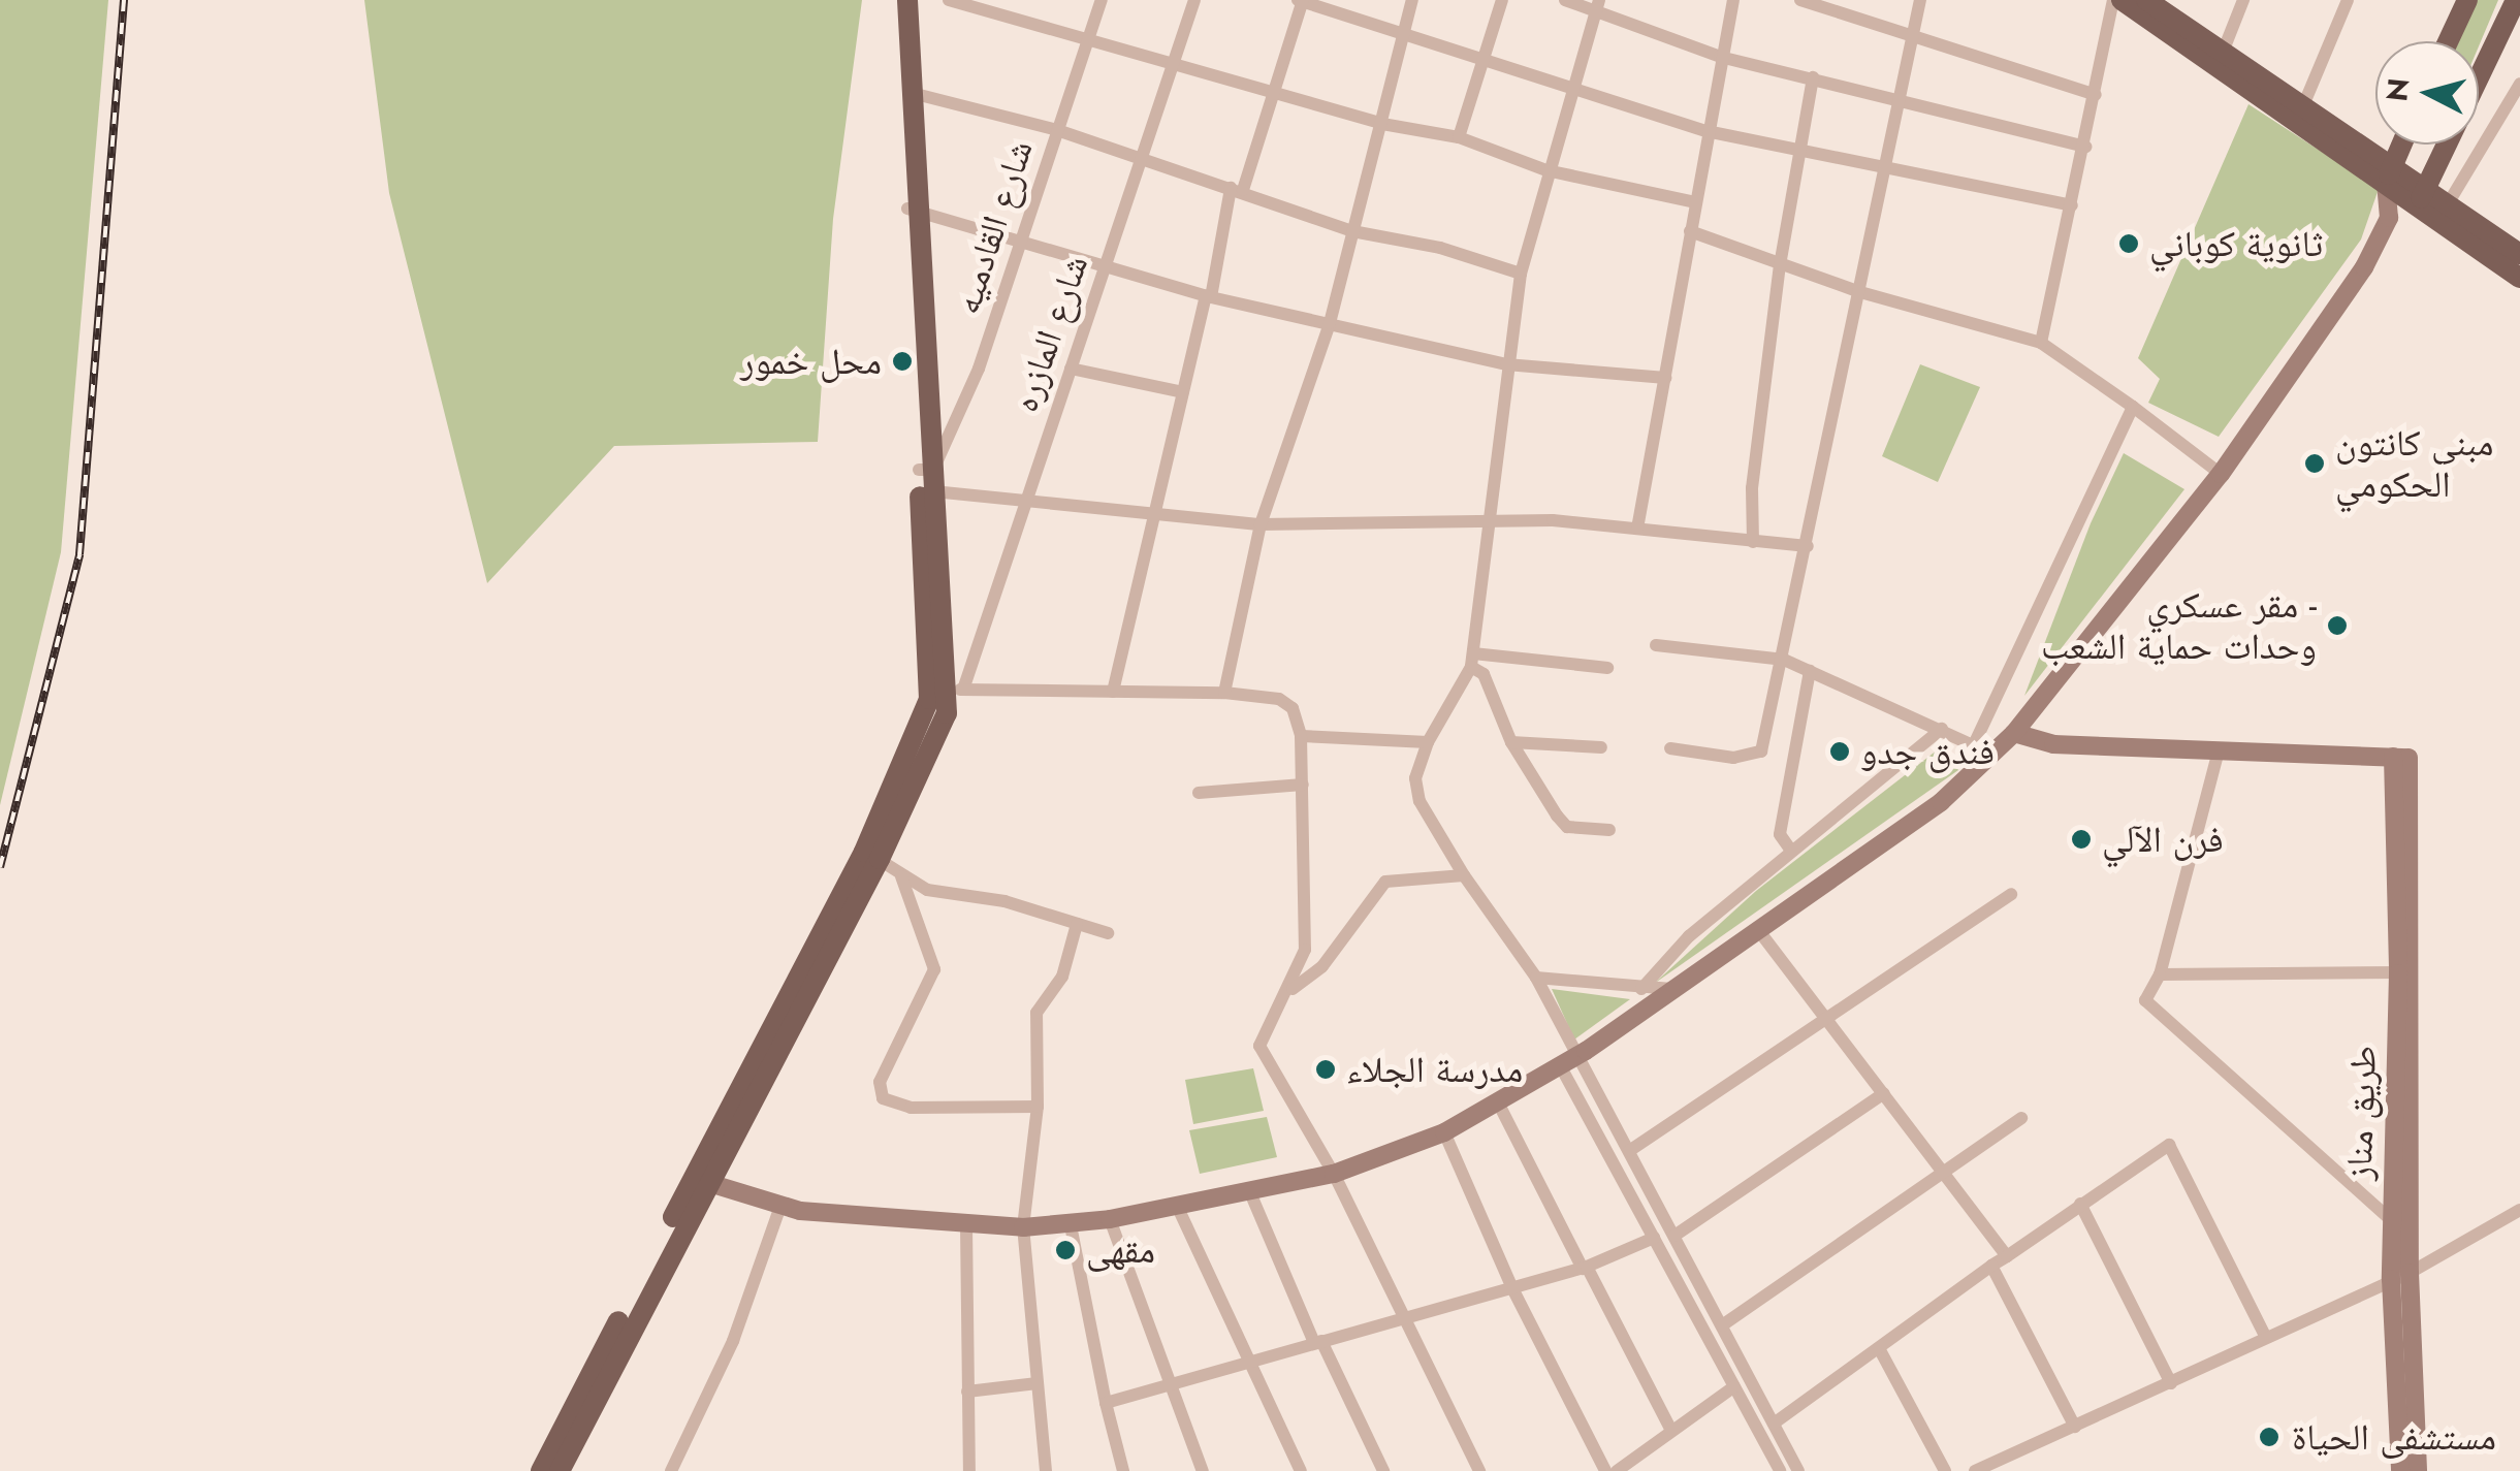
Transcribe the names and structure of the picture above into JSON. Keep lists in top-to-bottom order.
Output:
{
  "streets": {
    "main road": ["طريق مناز"],
    "street": ["شارع القادميه", "شارع المازره"]
  },
  "places": [
    "ثانوية كوباني",
    "محل خمور",
    "مبنى كانتون الحكومي",
    "مقر عسكري - وحدات حماية الشعب",
    "فندق جدو",
    "فرن الآلي",
    "مدرسة الجلاء",
    "مقهى",
    "مستشفى الحياة"
  ],
  "north": "left"
}
